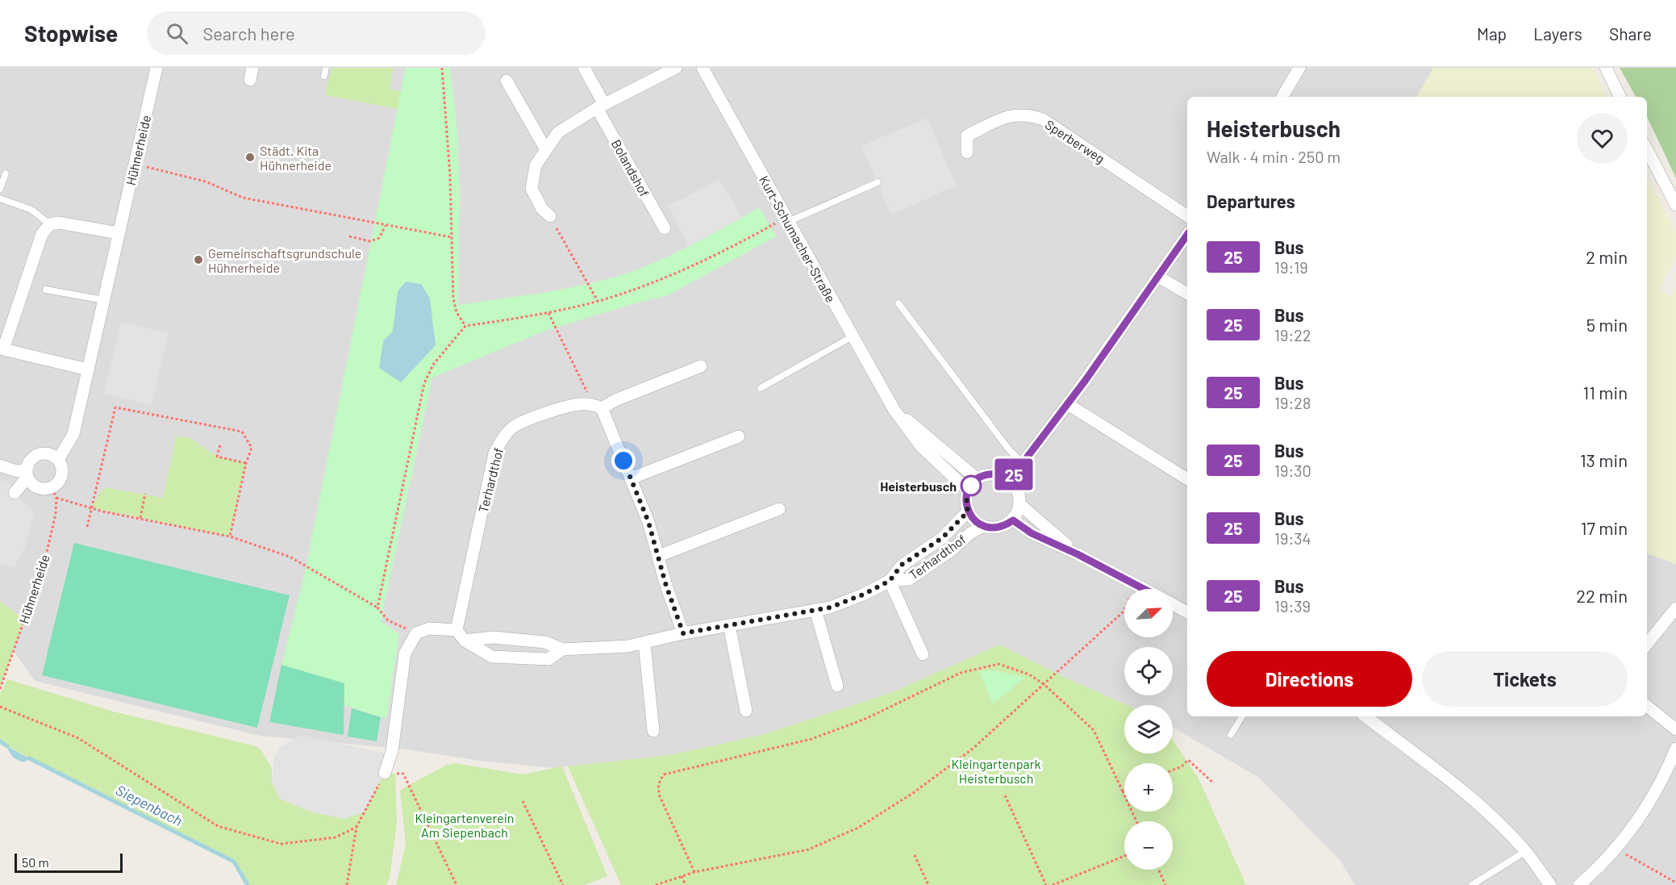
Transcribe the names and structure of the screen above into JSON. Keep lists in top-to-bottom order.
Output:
{
  "streets": {
    "street": [
      "Sperberweg",
      "Hühnerheide",
      "Bolandshof",
      "Kurt-Schumacher-Straße",
      "Terhardthof"
    ]
  },
  "crossings": [
    ["Kurt-Schumacher-Straße", "Terhardthof"]
  ],
  "water": ["Siepenbach"],
  "parks": ["Kleingartenpark Heisterbusch", "Kleingartenverein Am Siepenbach"],
  "places": ["Städt. Kita Hühnerheide", "Gemeinschaftsgrundschule Hühnerheide", "Heisterbusch"],
  "lines": ["bus line 25"],
  "scale_bar": "50 m",
  "north": "top right",
  "page": {
    "header": "Stopwise",
    "search": "Search here",
    "nav": ["Map", "Layers", "Share"],
    "on_map": "25",
    "heading": [
      ["Heisterbusch", "Walk · 4 min · 250 m"],
      "Departures"
    ],
    "list": [
      {
        "mark": "25",
        "name": "Bus",
        "note": "19:19",
        "value": "2 min"
      },
      {
        "mark": "25",
        "name": "Bus",
        "note": "19:22",
        "value": "5 min"
      },
      {
        "mark": "25",
        "name": "Bus",
        "note": "19:28",
        "value": "11 min"
      },
      {
        "mark": "25",
        "name": "Bus",
        "note": "19:30",
        "value": "13 min"
      },
      {
        "mark": "25",
        "name": "Bus",
        "note": "19:34",
        "value": "17 min"
      },
      {
        "mark": "25",
        "name": "Bus",
        "note": "19:39",
        "value": "22 min"
      }
    ],
    "map_buttons": ["+", "−"],
    "buttons": ["Directions", "Tickets"],
    "scale": "50 m"
  }
}
